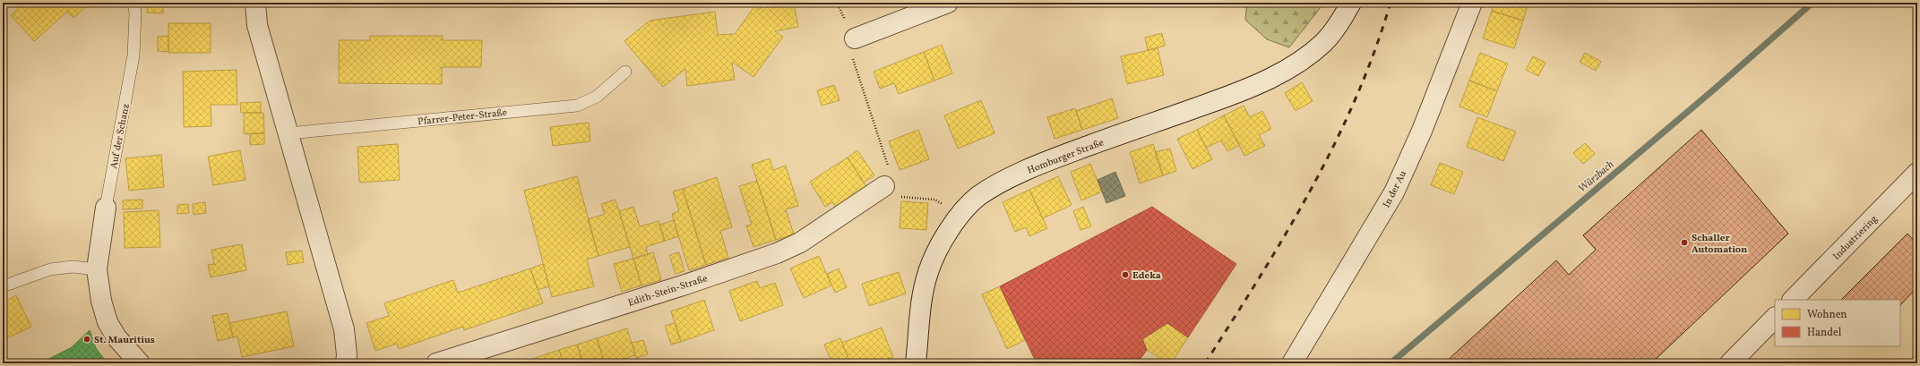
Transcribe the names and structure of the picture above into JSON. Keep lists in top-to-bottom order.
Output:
{
  "streets": {
    "street": [
      "Auf der Schanz",
      "Homburger Straße",
      "In der Au",
      "Industriering",
      "Edith-Stein-Straße"
    ],
    "lane": ["Pfarrer-Peter-Straße"]
  },
  "water": ["Würzbach"],
  "places": ["Schaller Automation", "Edeka", "St. Mauritius"],
  "legend": ["Wohnen", "Handel"]
}
